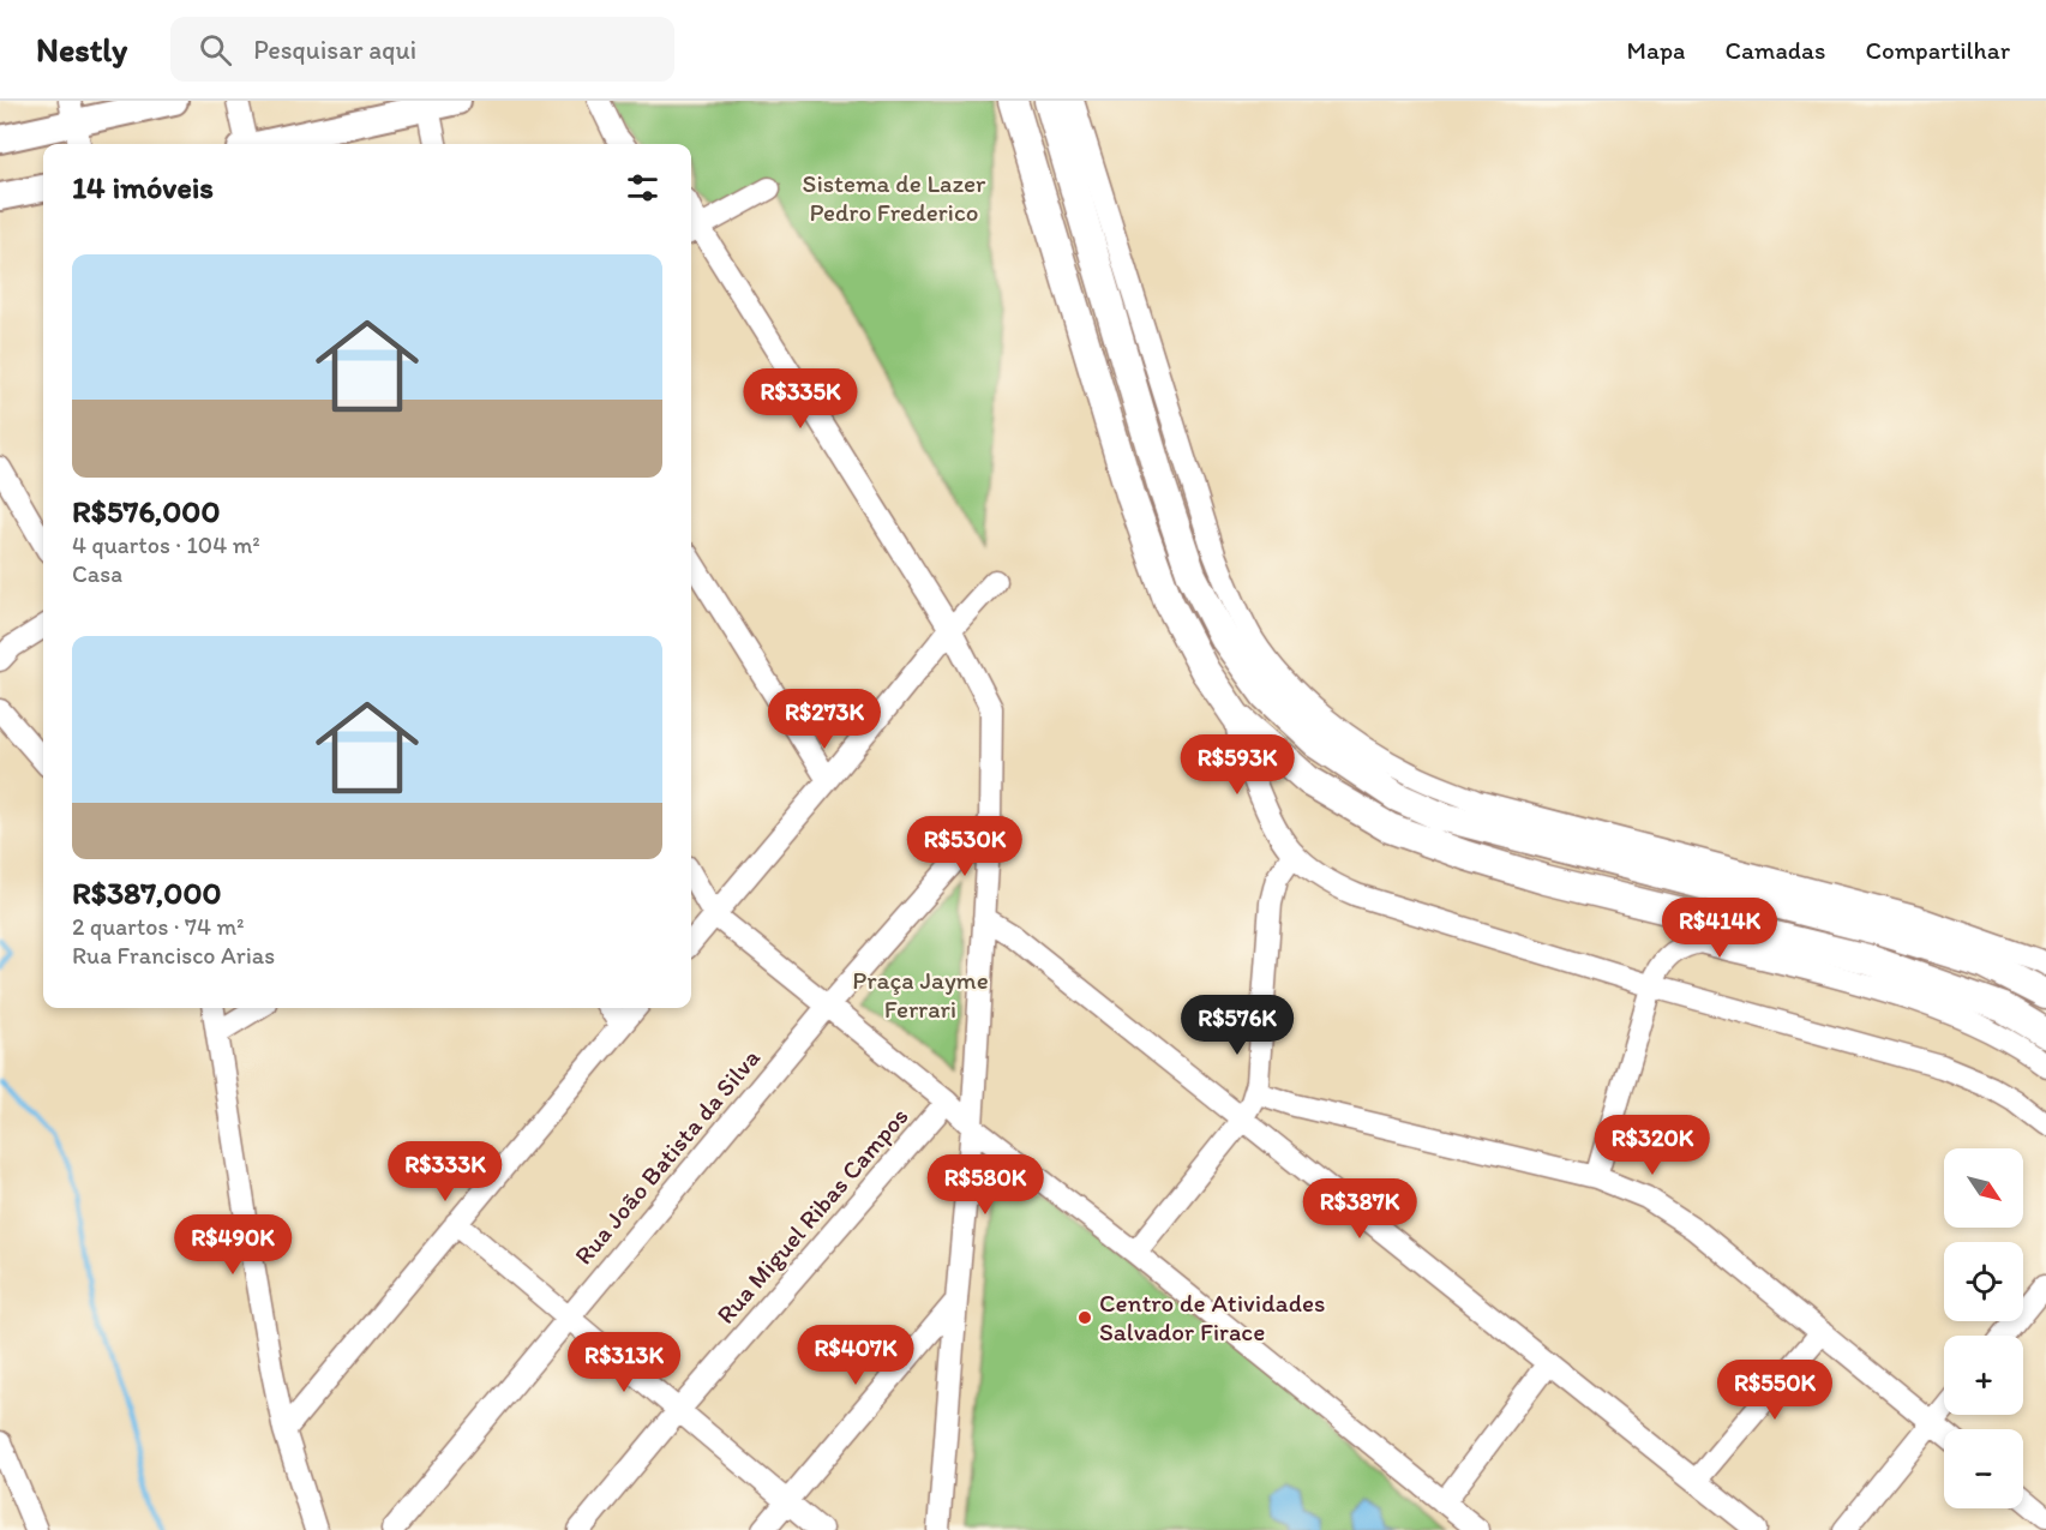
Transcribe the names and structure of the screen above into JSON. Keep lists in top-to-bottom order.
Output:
{
  "streets": {
    "street": ["Rua João Batista da Silva", "Rua Miguel Ribas Campos"]
  },
  "parks": ["Sistema de Lazer Pedro Frederico", "Praça Jayme Ferrari"],
  "places": ["Centro de Atividades Salvador Firace"],
  "north": "bottom right",
  "page": {
    "header": "Nestly",
    "search": "Pesquisar aqui",
    "nav": ["Mapa", "Camadas", "Compartilhar"],
    "heading": "14 imóveis",
    "list": [
      {
        "name": "R$576,000",
        "note": "4 quartos · 104 m² · Casa"
      },
      {
        "name": "R$387,000",
        "note": "2 quartos · 74 m² · Rua Francisco Arias"
      }
    ],
    "price": [
      "R$335K",
      "R$273K",
      "R$593K",
      "R$530K",
      "R$414K",
      "R$576K",
      "R$320K",
      "R$333K",
      "R$580K",
      "R$387K",
      "R$490K",
      "R$407K",
      "R$313K",
      "R$550K"
    ],
    "map_buttons": ["+", "−"]
  }
}
